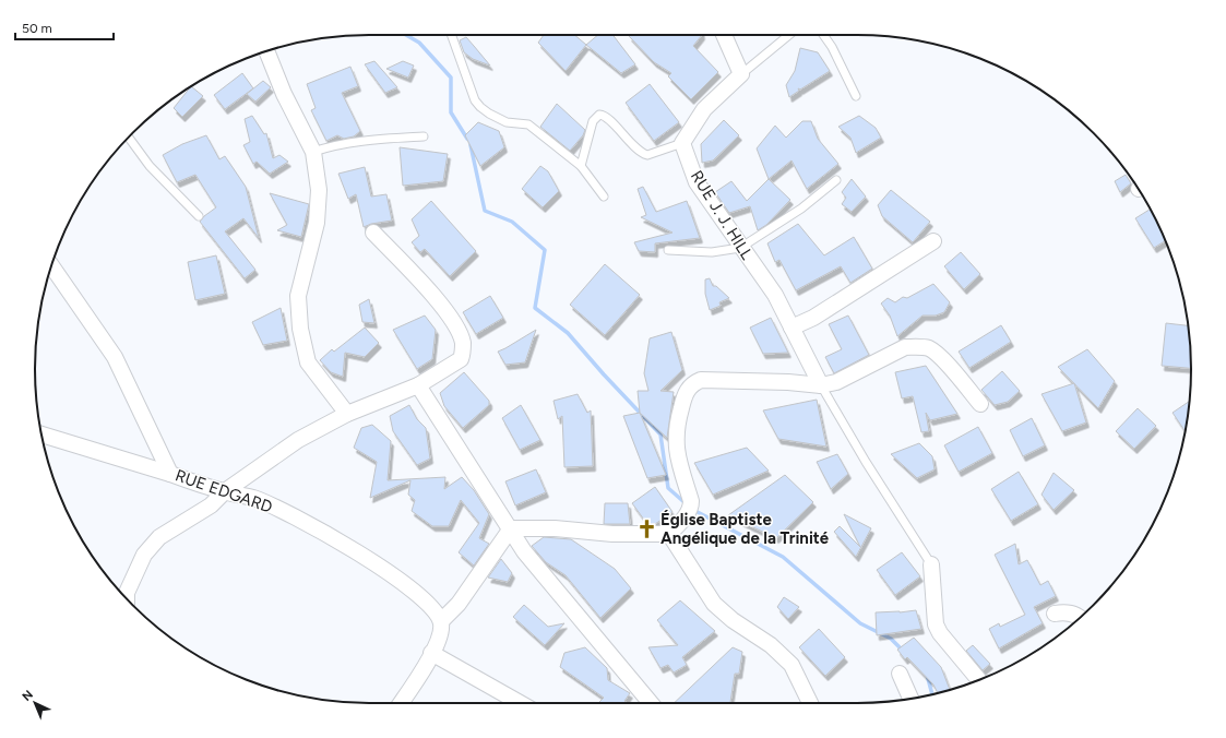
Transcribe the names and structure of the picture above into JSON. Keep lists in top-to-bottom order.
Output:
{
  "streets": {
    "street": ["RUE J. J. HILL", "RUE EDGARD"]
  },
  "places": {
    "church": ["Église Baptiste Angélique de la Trinité"]
  },
  "scale_bar": "50 m",
  "north": "top left"
}
